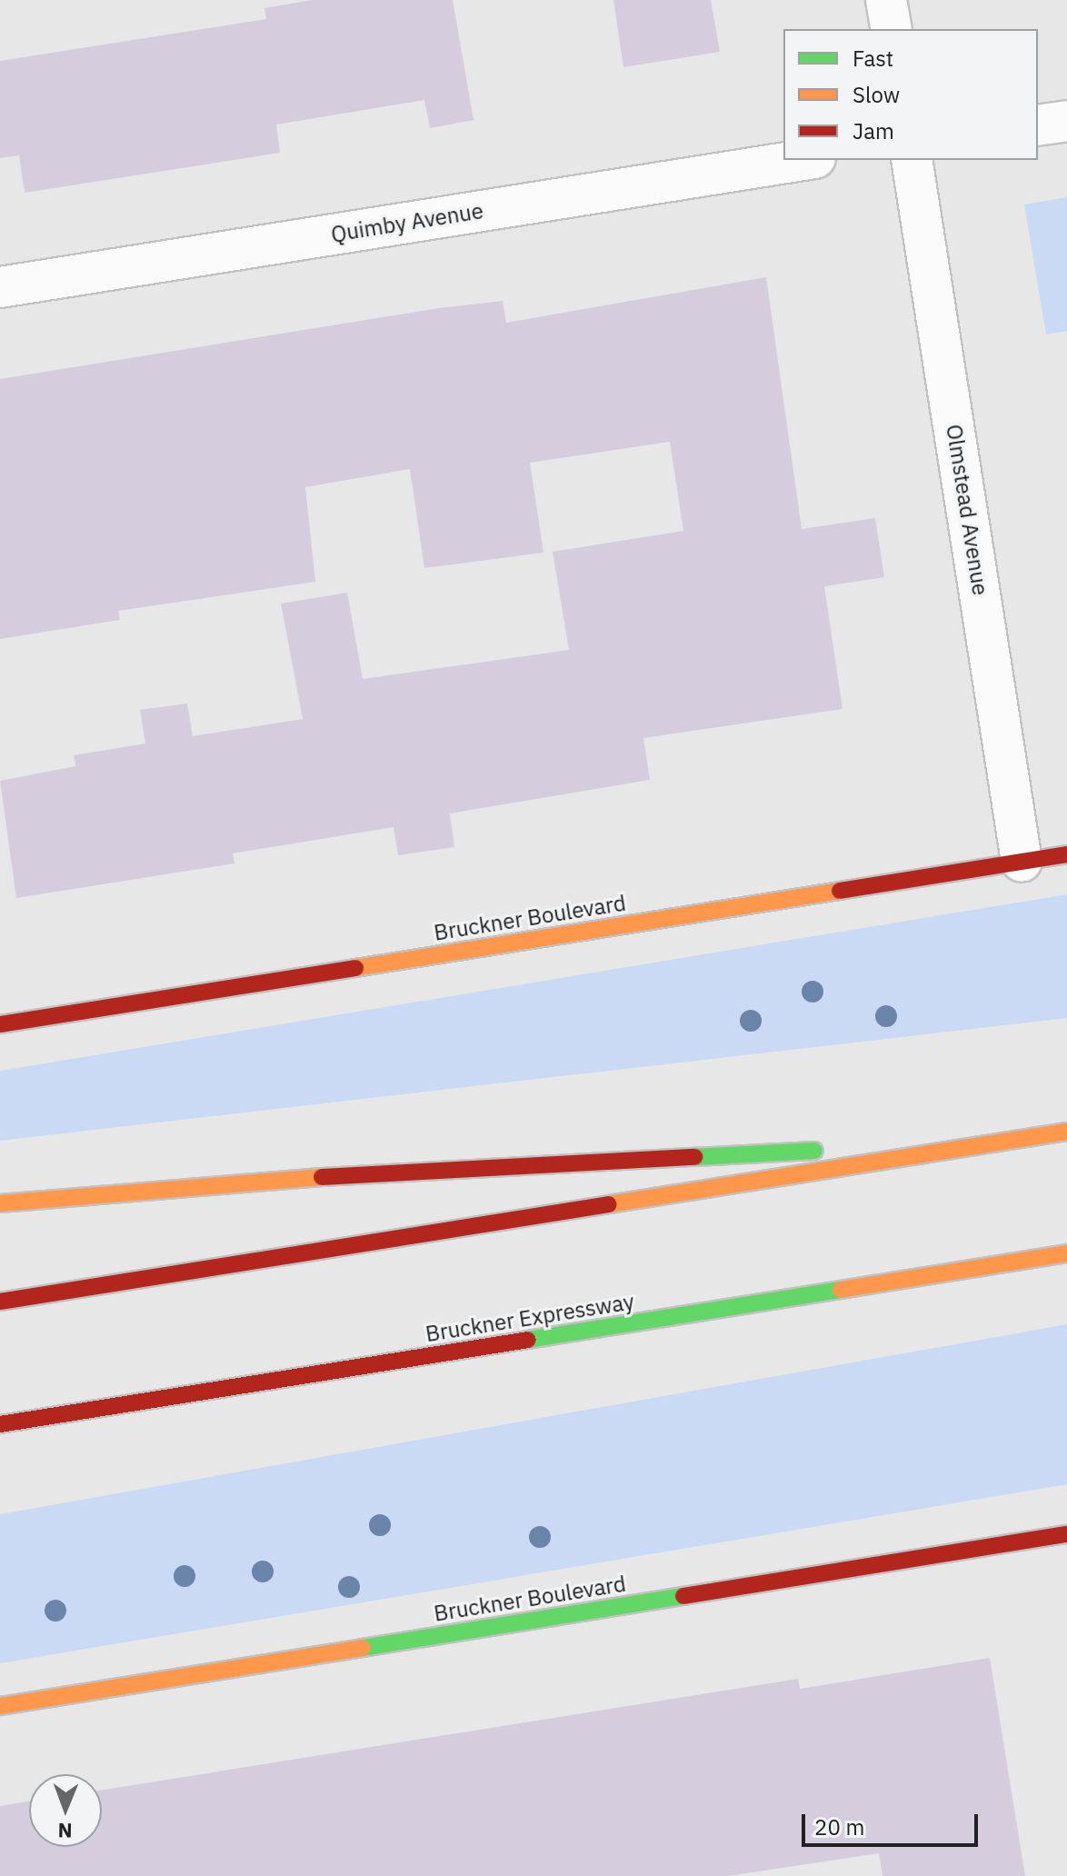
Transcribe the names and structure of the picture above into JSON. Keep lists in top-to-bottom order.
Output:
{
  "streets": {
    "main road": ["Bruckner Boulevard", "Bruckner Expressway"],
    "street": ["Quimby Avenue", "Olmstead Avenue"]
  },
  "crossings": [
    ["Olmstead Avenue", "Bruckner Boulevard"]
  ],
  "legend": ["Fast", "Slow", "Jam"],
  "scale_bar": "20 m",
  "north": "bottom"
}
